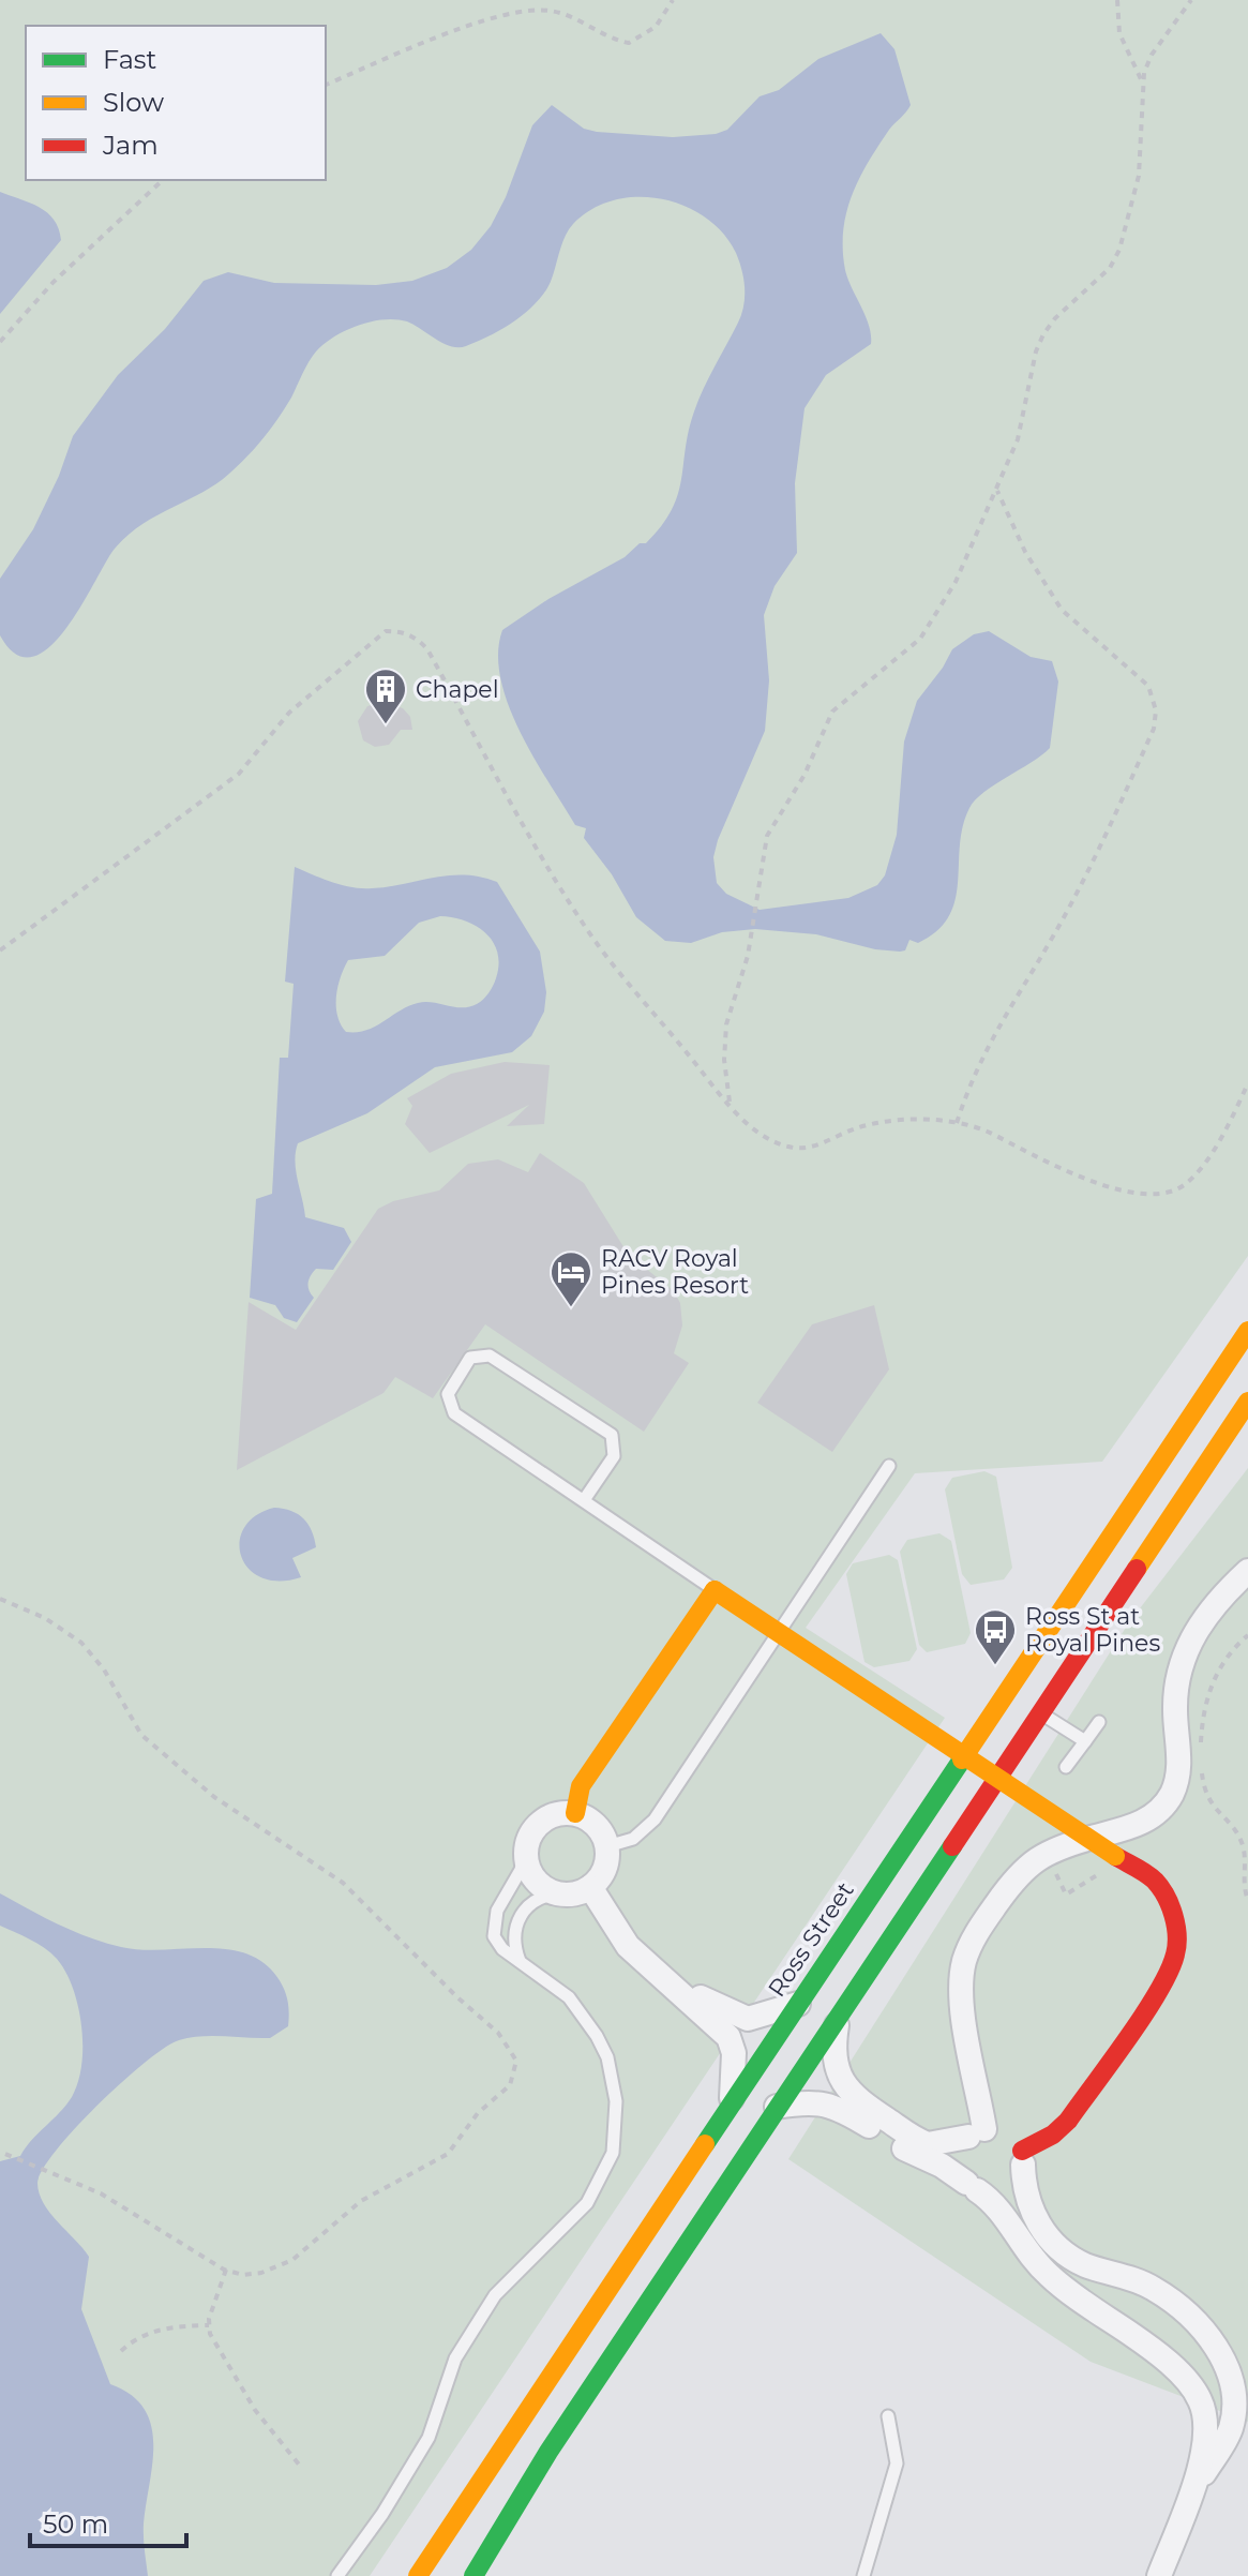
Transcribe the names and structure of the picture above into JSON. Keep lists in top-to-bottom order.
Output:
{
  "streets": {
    "main road": ["Ross Street"]
  },
  "places": {
    "building": ["Chapel"],
    "hotel": ["RACV Royal Pines Resort"],
    "bus stop": ["Ross St at Royal Pines"]
  },
  "legend": ["Fast", "Slow", "Jam"],
  "scale_bar": "50 m"
}
